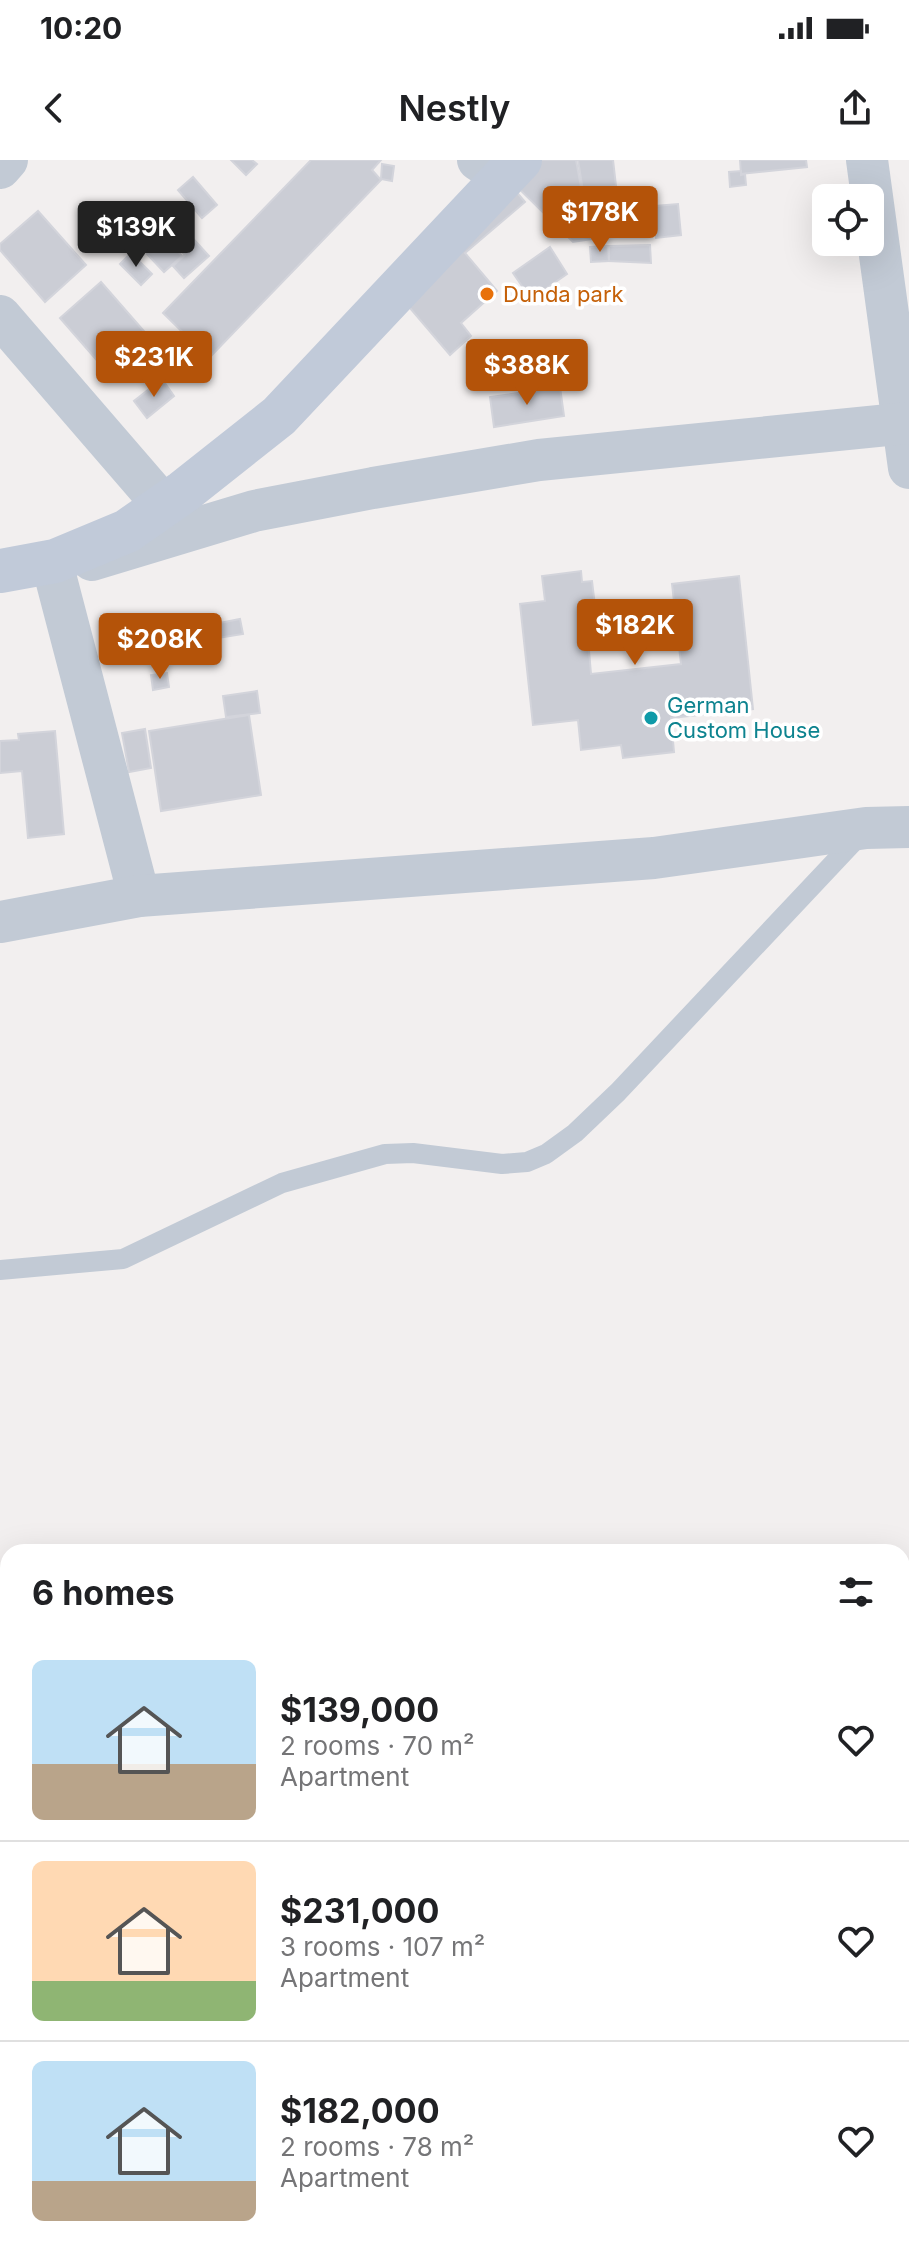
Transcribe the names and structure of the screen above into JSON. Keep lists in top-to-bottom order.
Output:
{
  "places": ["Dunda park", "German Custom House"],
  "page": {
    "status": "10:20",
    "header": "Nestly",
    "price": [
      "$178K",
      "$139K",
      "$231K",
      "$388K",
      "$182K",
      "$208K"
    ],
    "heading": "6 homes",
    "list": [
      {
        "name": "$139,000",
        "note": "2 rooms · 70 m² · Apartment"
      },
      {
        "name": "$231,000",
        "note": "3 rooms · 107 m² · Apartment"
      },
      {
        "name": "$182,000",
        "note": "2 rooms · 78 m² · Apartment"
      }
    ]
  }
}
